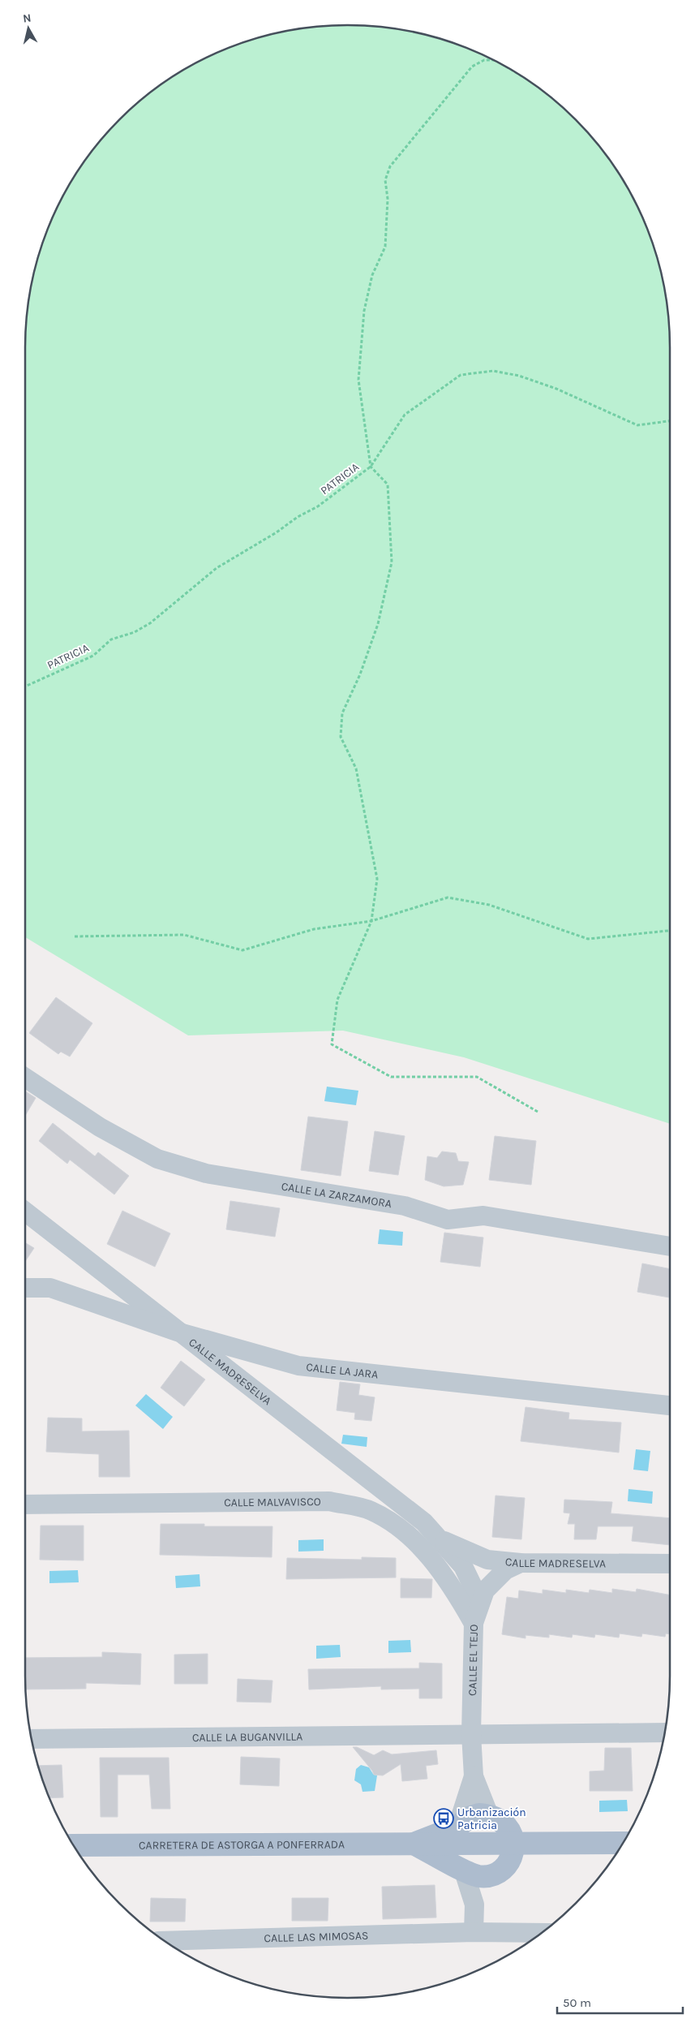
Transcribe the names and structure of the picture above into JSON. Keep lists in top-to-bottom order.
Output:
{
  "streets": {
    "main road": ["CARRETERA DE ASTORGA A PONFERRADA"],
    "street": [
      "CALLE LA ZARZAMORA",
      "CALLE LA JARA",
      "CALLE MADRESELVA",
      "CALLE MALVAVISCO",
      "CALLE EL TEJO",
      "CALLE LA BUGANVILLA",
      "CALLE LAS MIMOSAS"
    ],
    "path": ["PATRICIA"]
  },
  "crossings": [
    ["CALLE LA JARA", "CALLE MADRESELVA"],
    ["CALLE MADRESELVA", "CALLE MALVAVISCO"],
    ["CALLE MADRESELVA", "CALLE EL TEJO"],
    ["CALLE MALVAVISCO", "CALLE EL TEJO"],
    ["CALLE EL TEJO", "CALLE LA BUGANVILLA"]
  ],
  "places": {
    "bus stop": ["Urbanización Patricia"]
  },
  "scale_bar": "50 m",
  "north": "top"
}
